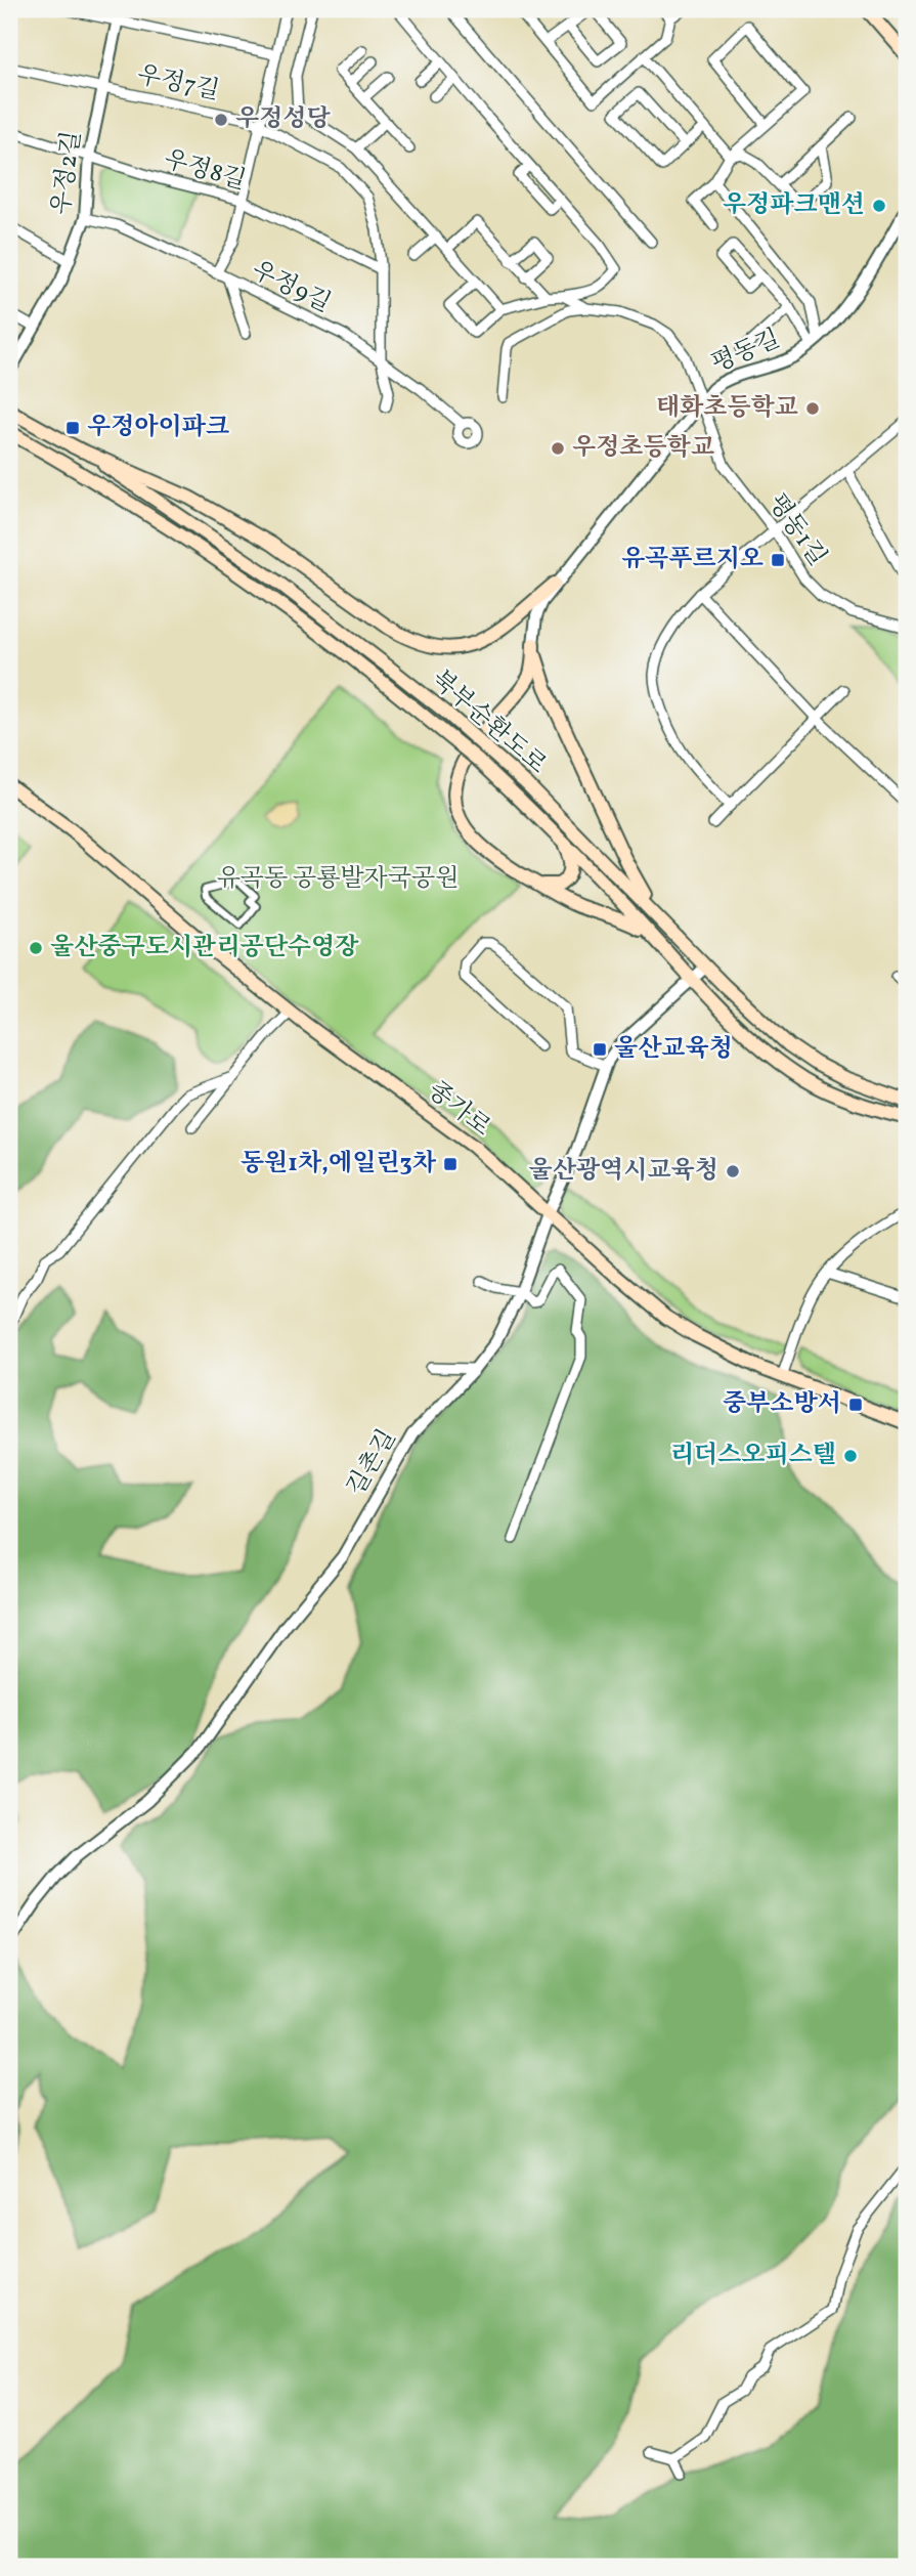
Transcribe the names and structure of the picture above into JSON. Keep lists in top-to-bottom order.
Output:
{
  "streets": {
    "main road": ["북부순환도로", "종가로"],
    "street": [
      "우정7길",
      "우정8길",
      "우정2길",
      "우정9길",
      "평동길",
      "평동1길",
      "길촌길"
    ]
  },
  "crossings": [
    ["우정7길", "우정8길"],
    ["우정7길", "우정2길"],
    ["우정7길", "우정9길"],
    ["우정8길", "우정2길"],
    ["우정2길", "우정9길"],
    ["평동길", "평동1길"],
    ["북부순환도로", "길촌길"],
    ["종가로", "길촌길"]
  ],
  "parks": ["유곡동 공룡발자국공원"],
  "places": {
    "other": [
      "우정성당",
      "우정파크맨션",
      "태화초등학교",
      "우정초등학교",
      "울산중구도시관리공단수영장",
      "울산광역시교육청",
      "리더스오피스텔"
    ],
    "transit": [
      "우정아이파크",
      "유곡푸르지오",
      "울산교육청",
      "동원1차,에일린3차",
      "중부소방서"
    ]
  }
}
